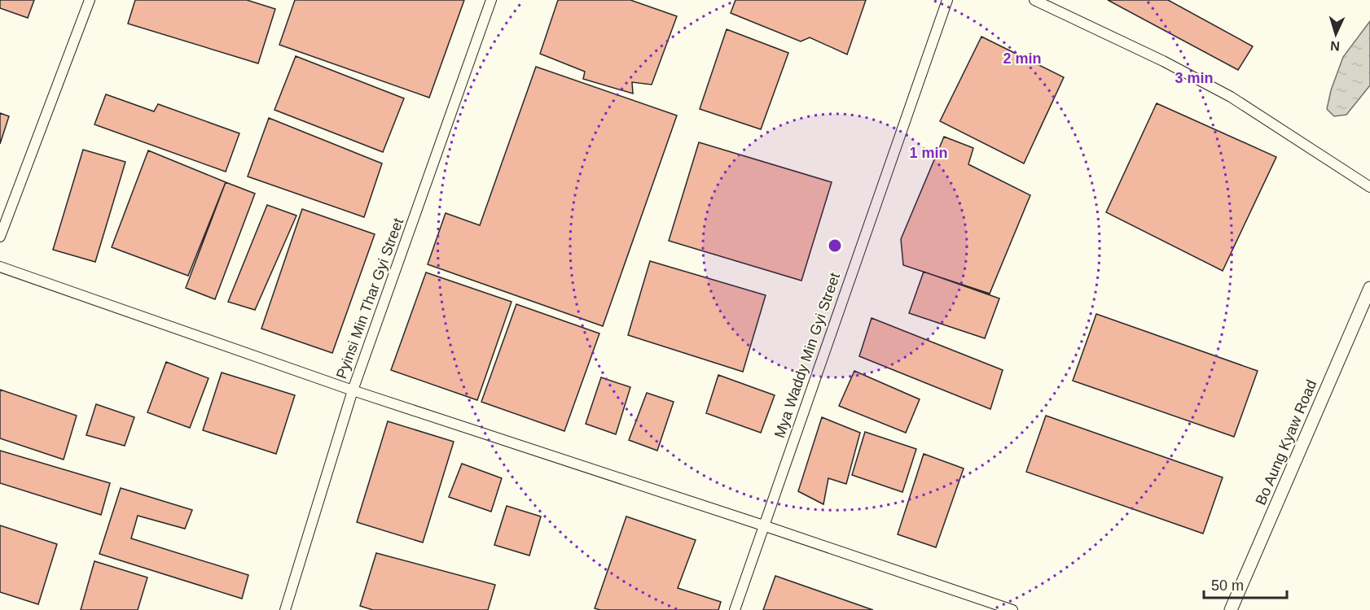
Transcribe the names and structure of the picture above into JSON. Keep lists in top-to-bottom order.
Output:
{
  "streets": {
    "street": ["Pyinsi Min Thar Gyi Street", "Mya Waddy Min Gyi Street", "Bo Aung Kyaw Road"]
  },
  "scale_bar": "50 m",
  "north": "bottom",
  "rings": ["2 min", "3 min", "1 min"]
}
